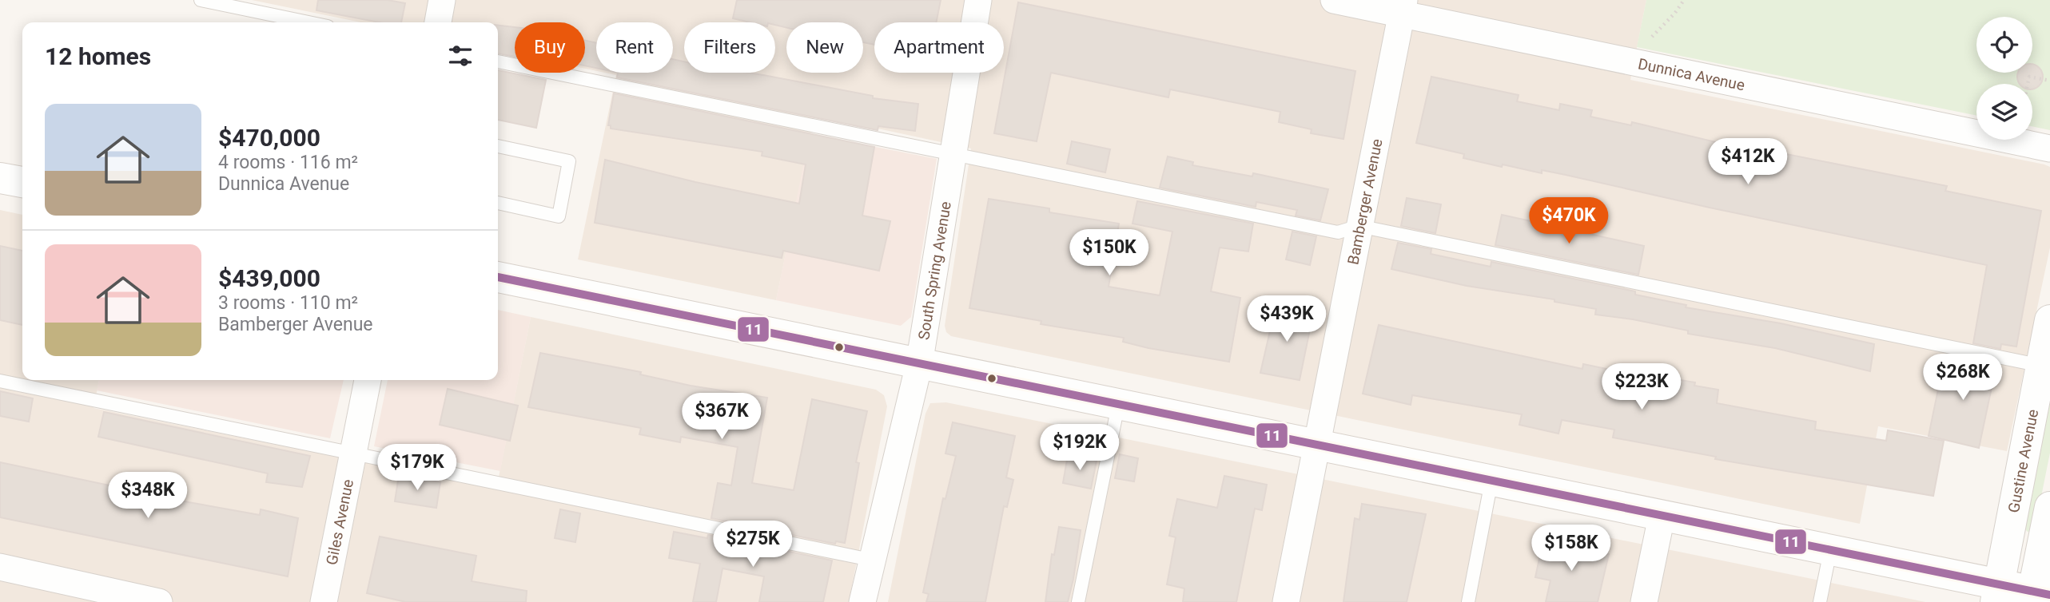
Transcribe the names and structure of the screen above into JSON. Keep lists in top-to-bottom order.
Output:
{
  "streets": {
    "main road": ["Gustine Avenue"],
    "street": [
      "Dunnica Avenue",
      "Bamberger Avenue",
      "South Spring Avenue",
      "Giles Avenue"
    ]
  },
  "crossings": [
    ["Dunnica Avenue", "Bamberger Avenue"]
  ],
  "lines": ["transit line 11"],
  "page": {
    "chip": [
      "Buy",
      "Rent",
      "Filters",
      "New",
      "Apartment"
    ],
    "heading": "12 homes",
    "list": [
      {
        "name": "$470,000",
        "note": "4 rooms · 116 m² · Dunnica Avenue"
      },
      {
        "name": "$439,000",
        "note": "3 rooms · 110 m² · Bamberger Avenue"
      }
    ],
    "price": [
      "$412K",
      "$470K",
      "$150K",
      "$439K",
      "$268K",
      "$223K",
      "$367K",
      "$192K",
      "$179K",
      "$348K",
      "$275K",
      "$158K"
    ]
  }
}
